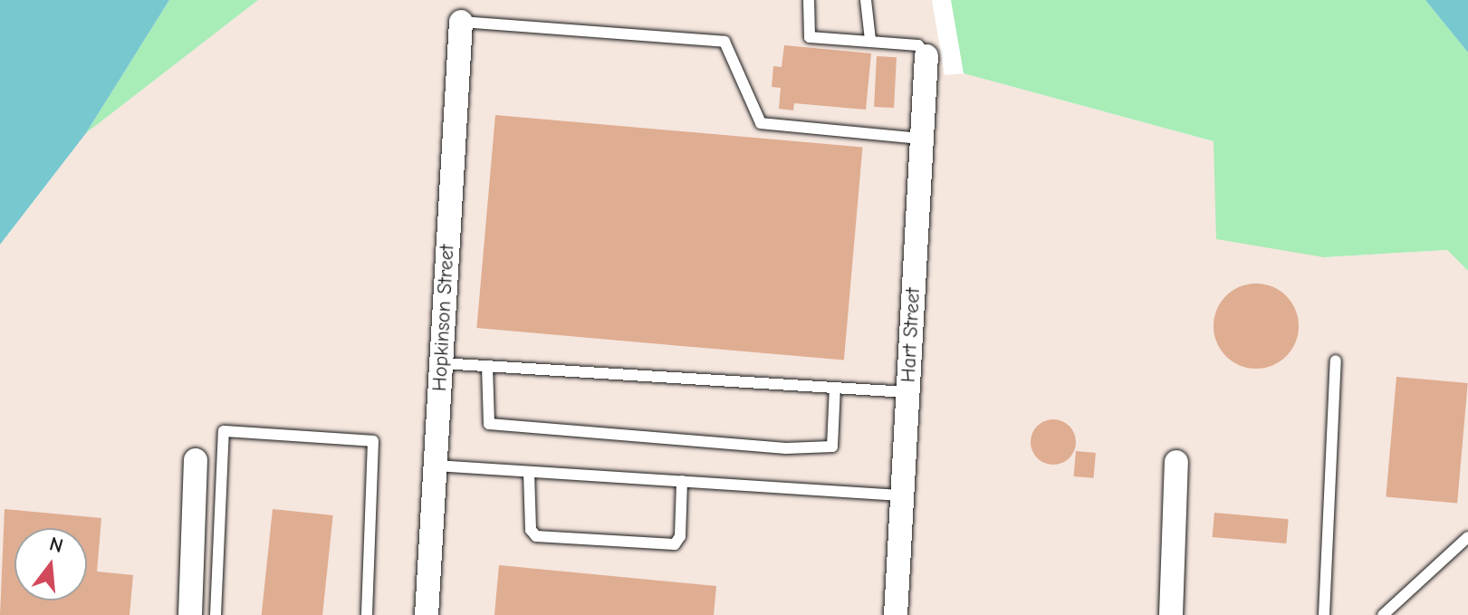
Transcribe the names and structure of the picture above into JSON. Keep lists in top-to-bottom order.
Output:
{
  "streets": {
    "street": ["Hopkinson Street", "Hart Street"]
  },
  "north": "top"
}
